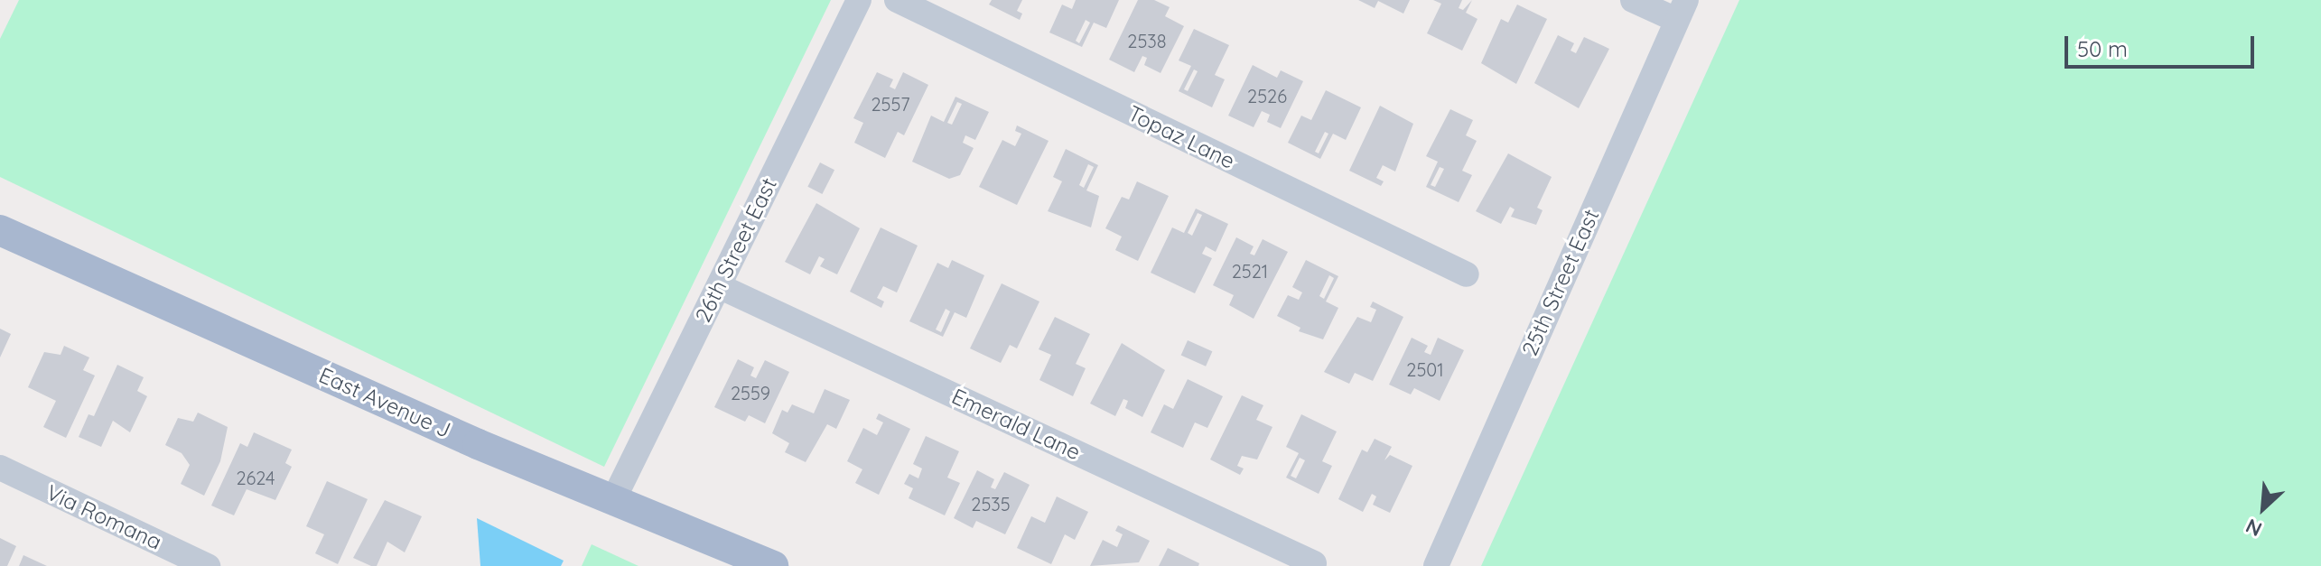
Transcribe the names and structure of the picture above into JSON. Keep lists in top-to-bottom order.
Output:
{
  "streets": {
    "main road": ["East Avenue J"],
    "street": [
      "Topaz Lane",
      "26th Street East",
      "25th Street East",
      "Emerald Lane",
      "Via Romana"
    ]
  },
  "crossings": [
    ["26th Street East", "East Avenue J"],
    ["26th Street East", "Emerald Lane"]
  ],
  "house_numbers": [
    "2538",
    "2526",
    "2557",
    "2521",
    "2501",
    "2559",
    "2624",
    "2535"
  ],
  "scale_bar": "50 m",
  "north": "bottom left"
}
